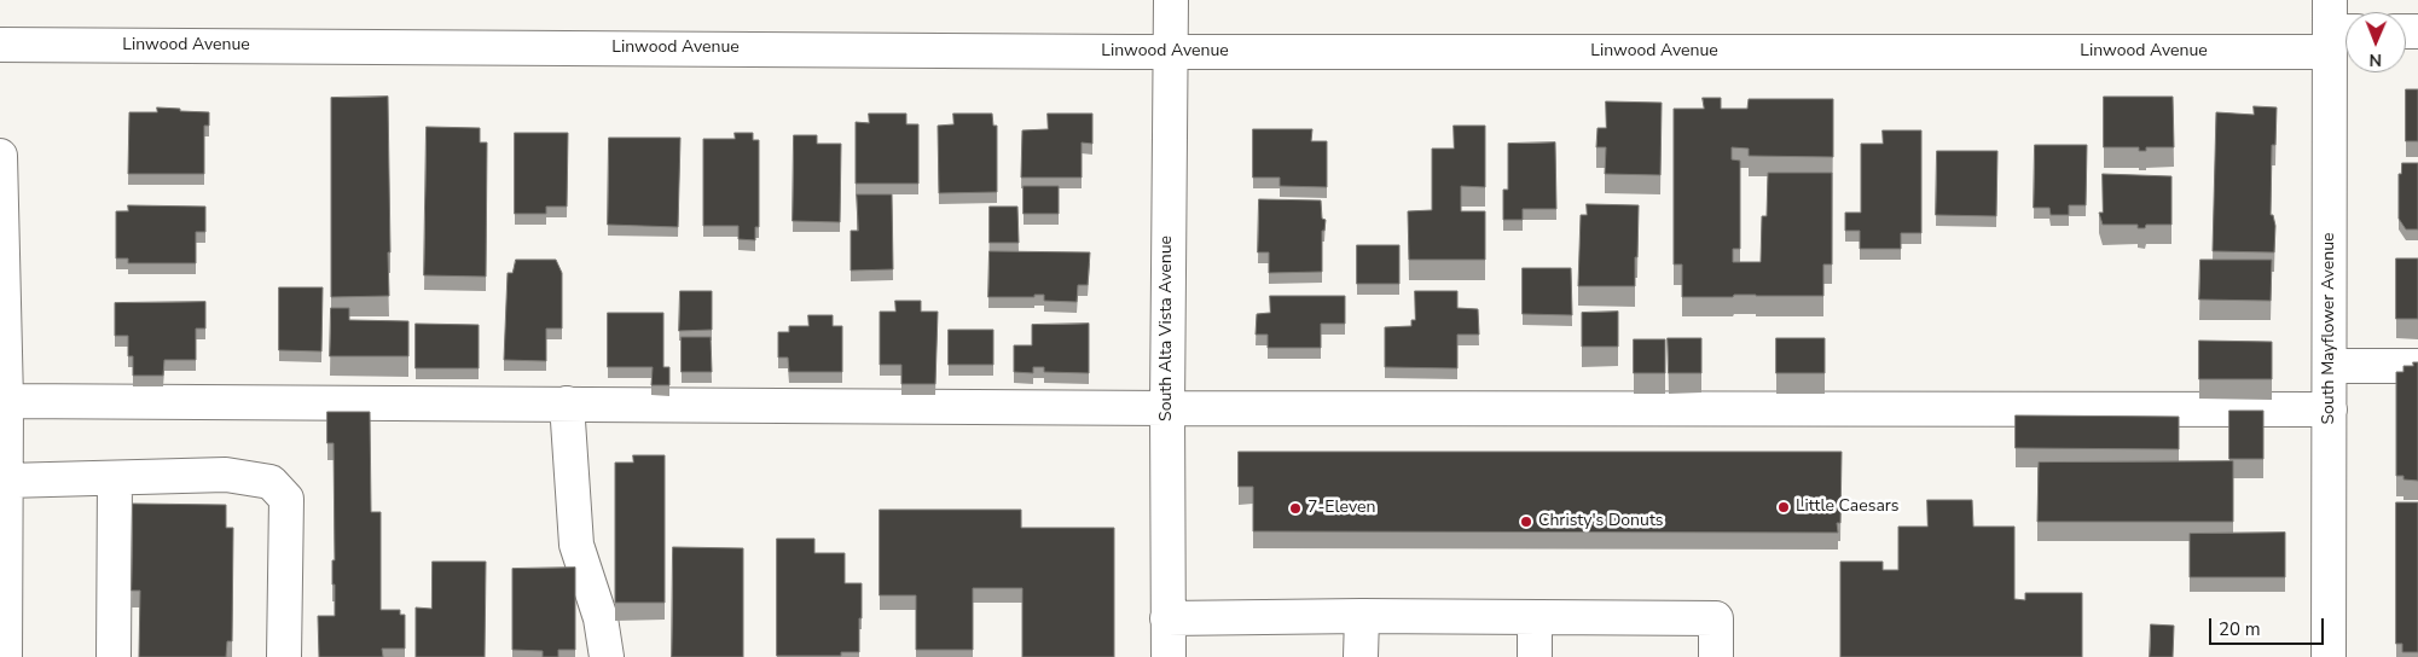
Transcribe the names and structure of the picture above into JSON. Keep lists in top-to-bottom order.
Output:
{
  "streets": {
    "street": ["Linwood Avenue", "South Alta Vista Avenue", "South Mayflower Avenue"]
  },
  "crossings": [
    ["Linwood Avenue", "South Alta Vista Avenue"],
    ["Linwood Avenue", "South Mayflower Avenue"]
  ],
  "places": ["Little Caesars", "7-Eleven", "Christy's Donuts"],
  "scale_bar": "20 m",
  "north": "bottom"
}
